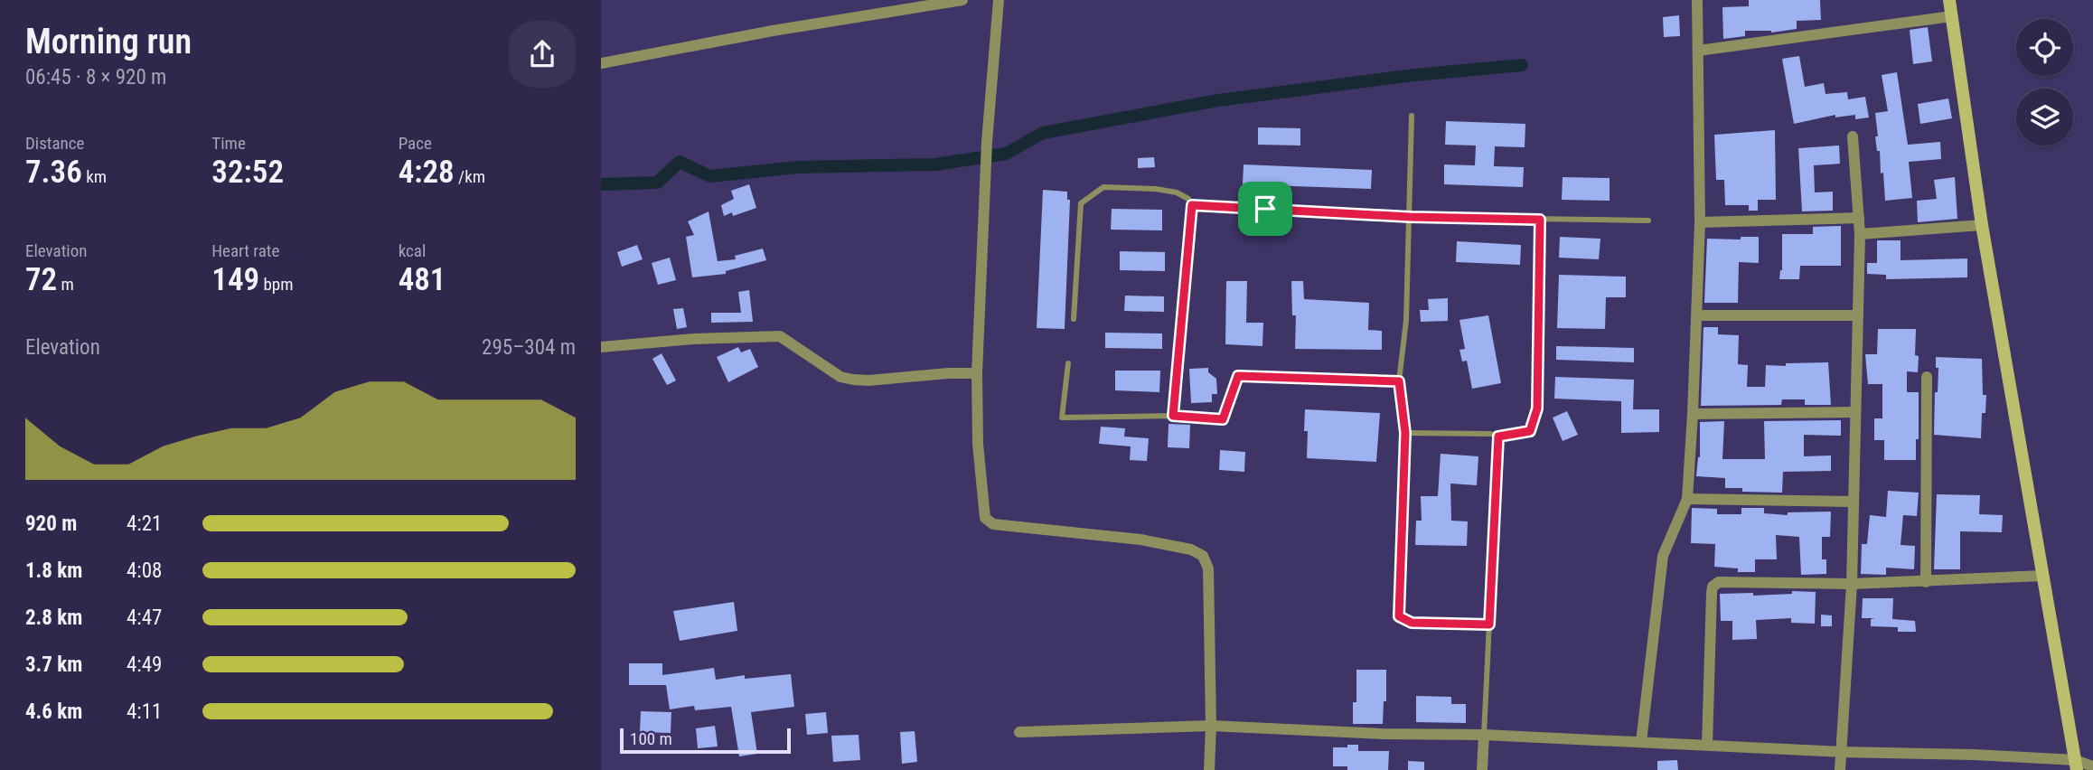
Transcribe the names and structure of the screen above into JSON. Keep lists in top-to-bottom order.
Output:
{
  "scale_bar": "100 m",
  "page": {
    "heading": ["Morning run", "06:45 · 8 × 920 m"],
    "stats": [
      ["Distance", "7.36 km"],
      ["Time", "32:52"],
      ["Pace", "4:28 /km"],
      ["Elevation", "72 m"],
      ["Heart rate", "149 bpm"],
      ["kcal", "481"]
    ],
    "chart": ["Elevation", "295–304 m"],
    "list": [
      {
        "name": "920 m",
        "note": "4:21"
      },
      {
        "name": "1.8 km",
        "note": "4:08"
      },
      {
        "name": "2.8 km",
        "note": "4:47"
      },
      {
        "name": "3.7 km",
        "note": "4:49"
      },
      {
        "name": "4.6 km",
        "note": "4:11"
      }
    ],
    "scale": "100 m"
  }
}
